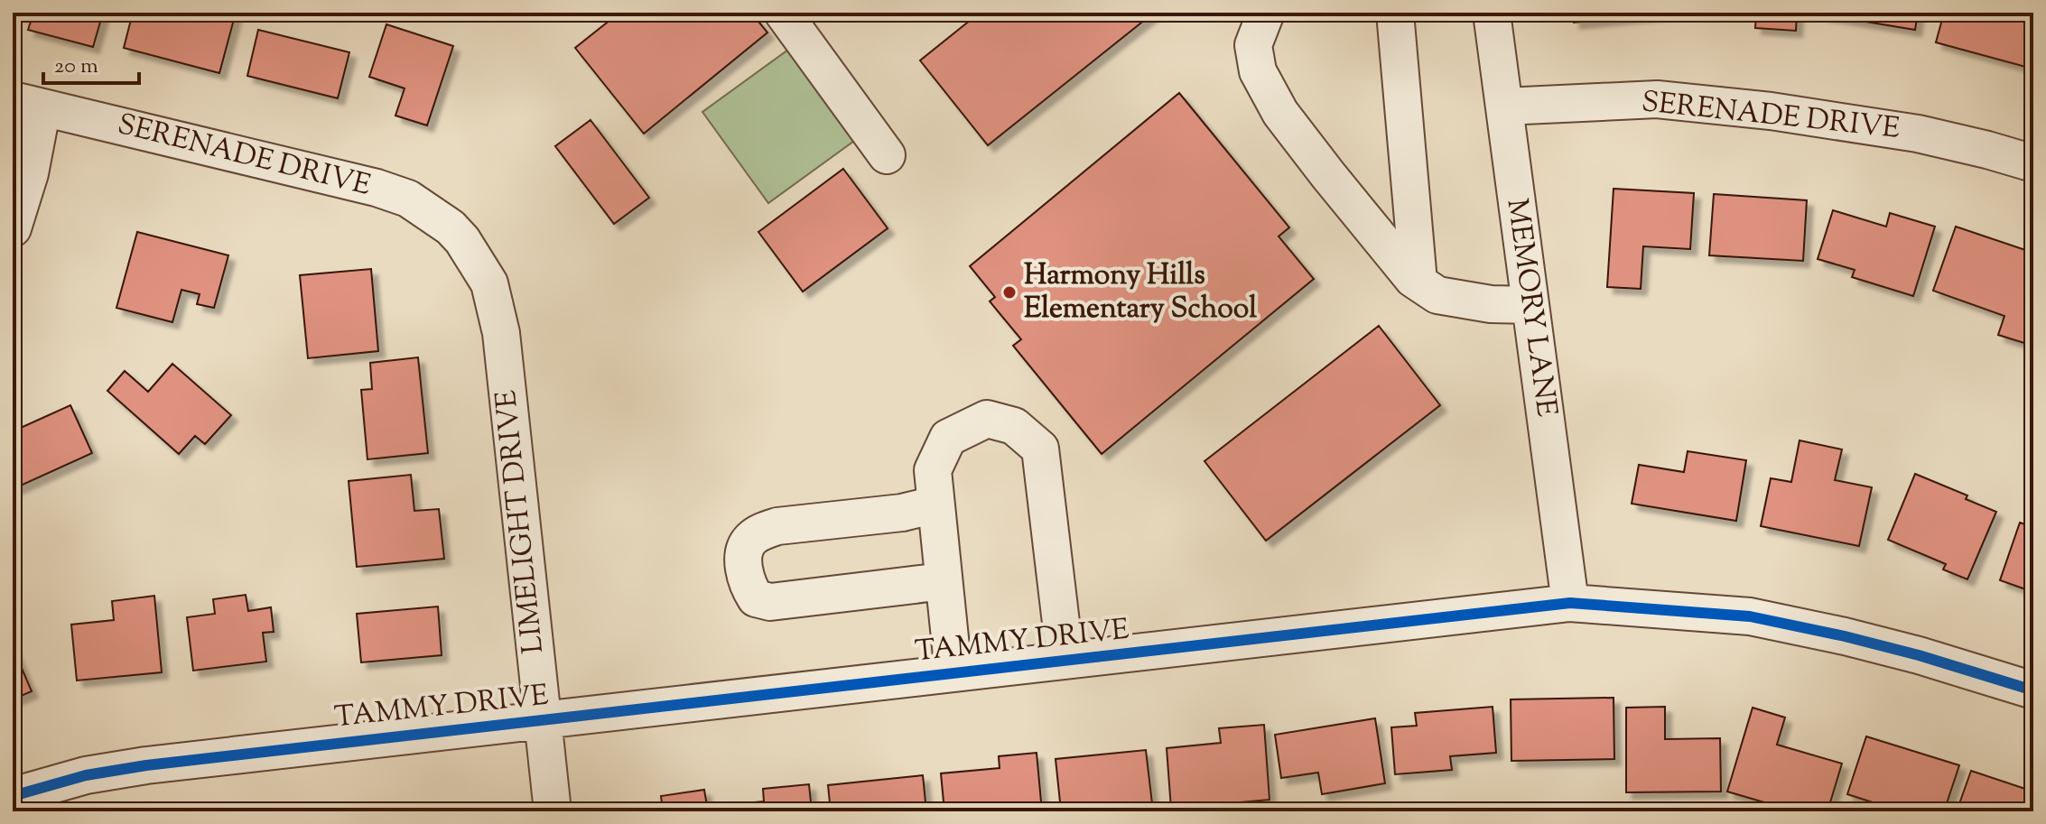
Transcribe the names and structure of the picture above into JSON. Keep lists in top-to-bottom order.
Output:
{
  "streets": {
    "street": [
      "SERENADE DRIVE",
      "MEMORY LANE",
      "LIMELIGHT DRIVE",
      "TAMMY DRIVE"
    ]
  },
  "crossings": [
    ["SERENADE DRIVE", "MEMORY LANE"],
    ["SERENADE DRIVE", "LIMELIGHT DRIVE"],
    ["MEMORY LANE", "TAMMY DRIVE"],
    ["LIMELIGHT DRIVE", "TAMMY DRIVE"]
  ],
  "places": ["Harmony Hills Elementary School"],
  "scale_bar": "20 m"
}
